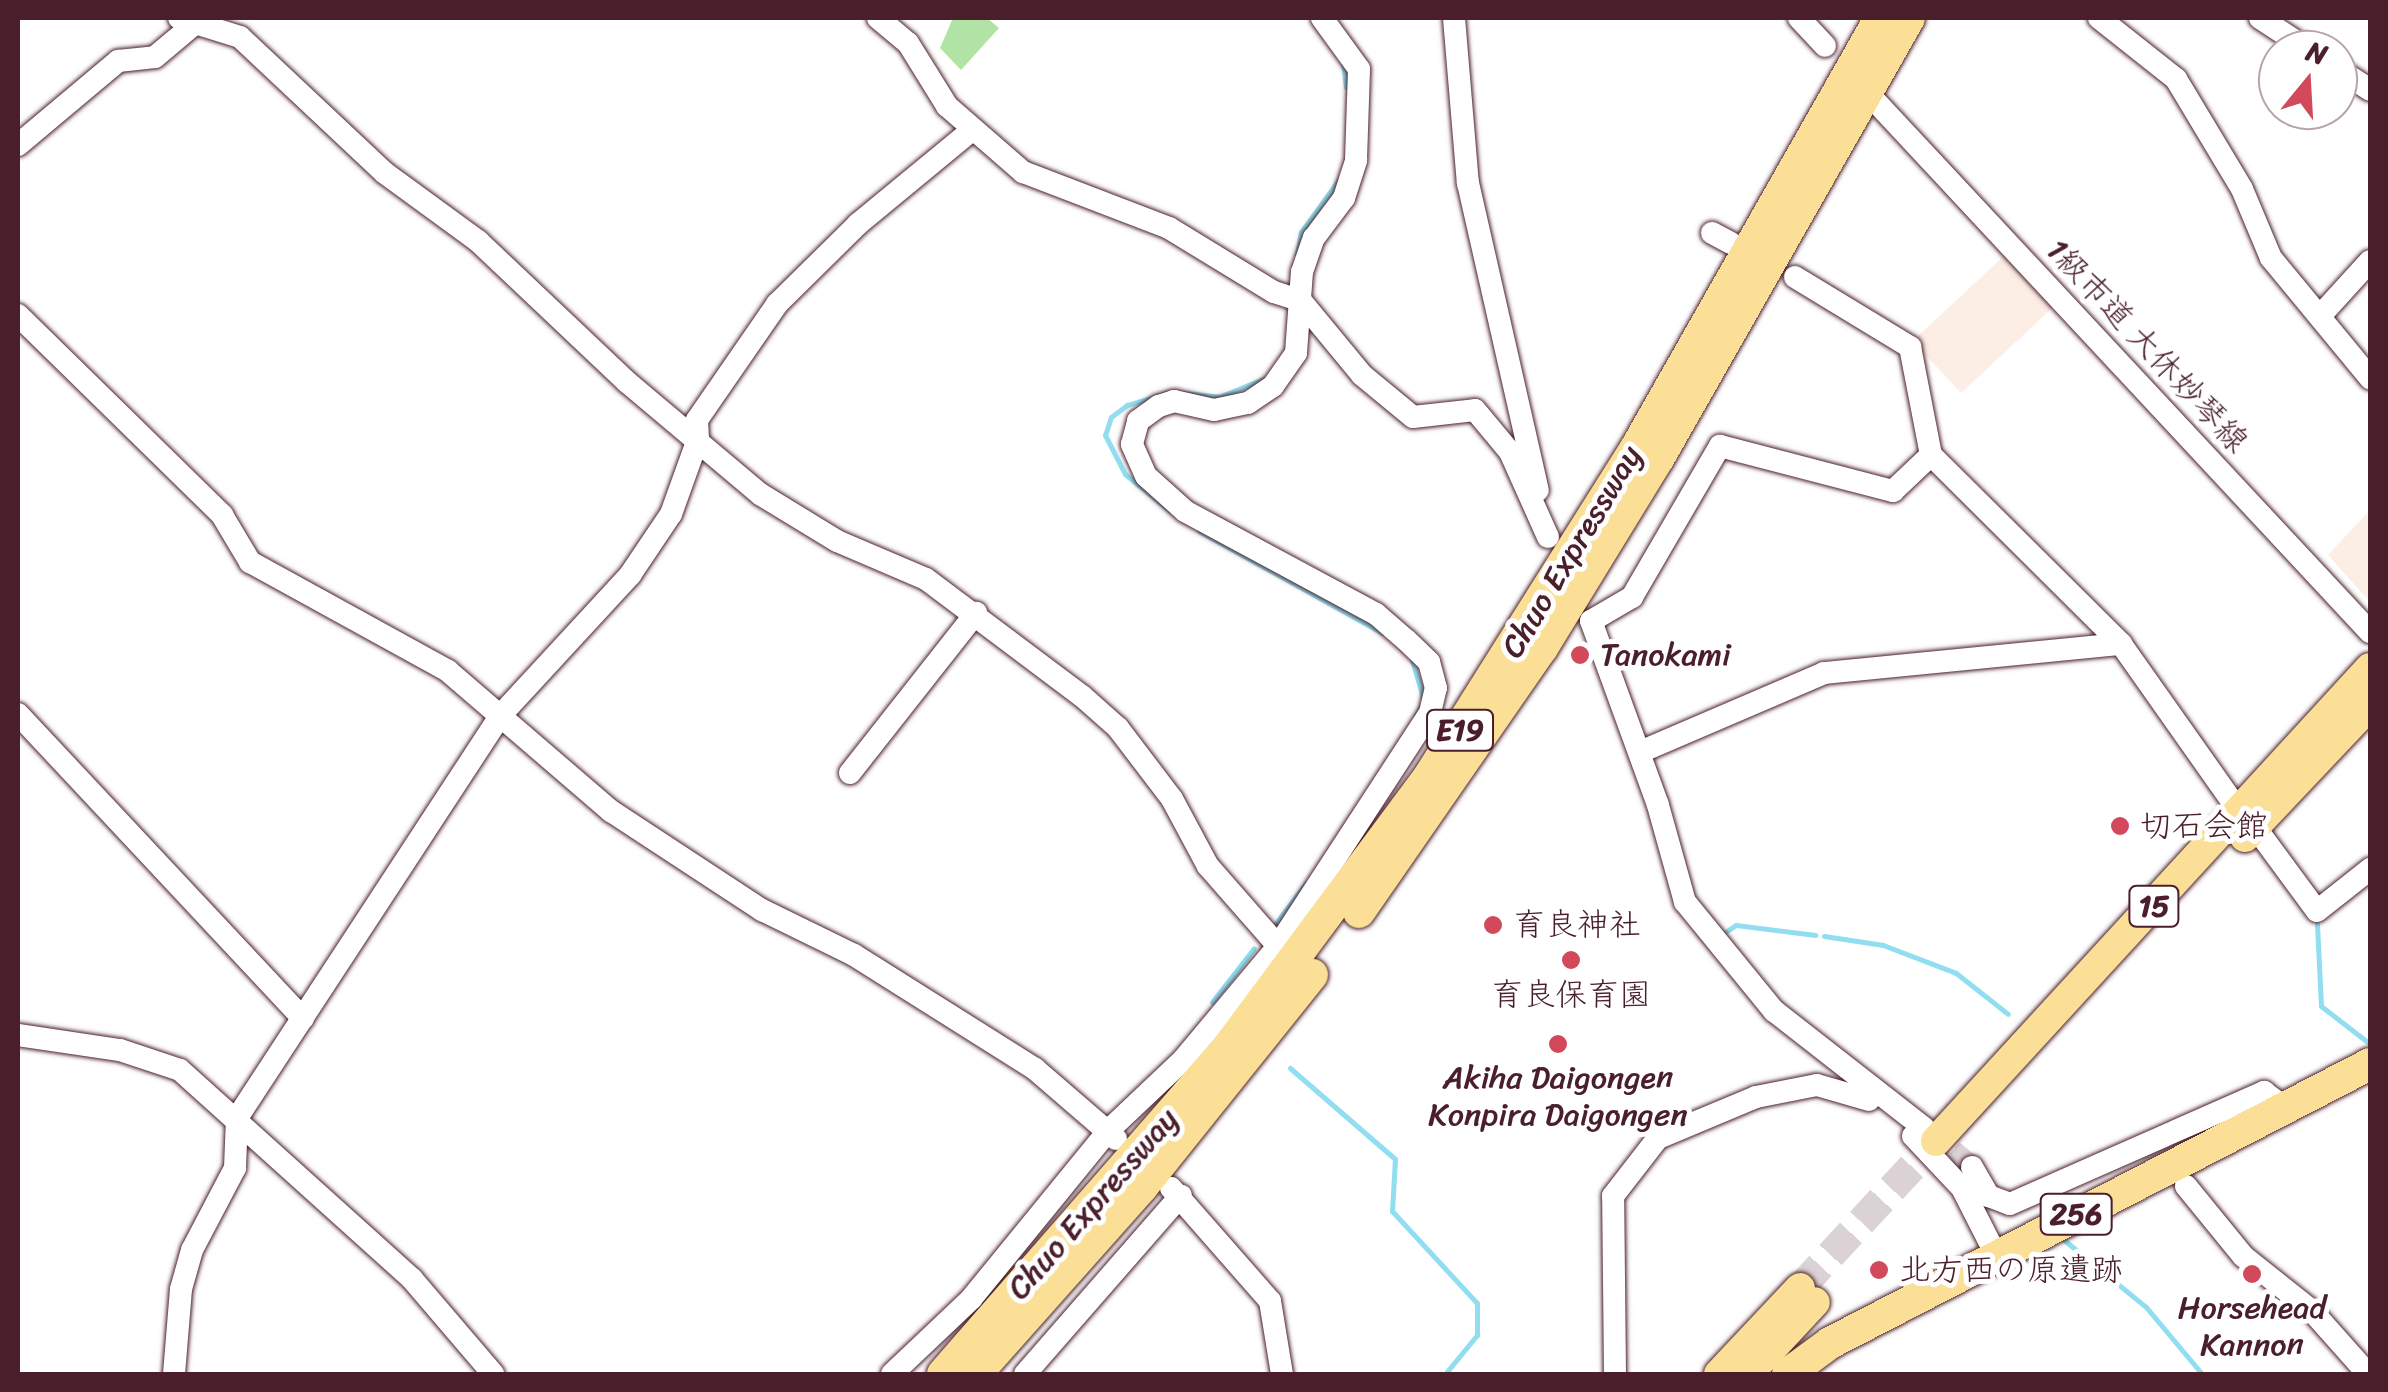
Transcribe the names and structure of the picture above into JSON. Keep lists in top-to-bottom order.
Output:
{
  "streets": {
    "highway": ["Chuo Expressway", "E19", "256"],
    "main road": ["15"],
    "street": ["1級市道 大休妙琴線"]
  },
  "places": [
    "Tanokami",
    "切石会館",
    "育良神社",
    "育良保育園",
    "Akiha Daigongen Konpira Daigongen",
    "北方西の原遺跡",
    "Horsehead Kannon"
  ],
  "north": "top"
}
